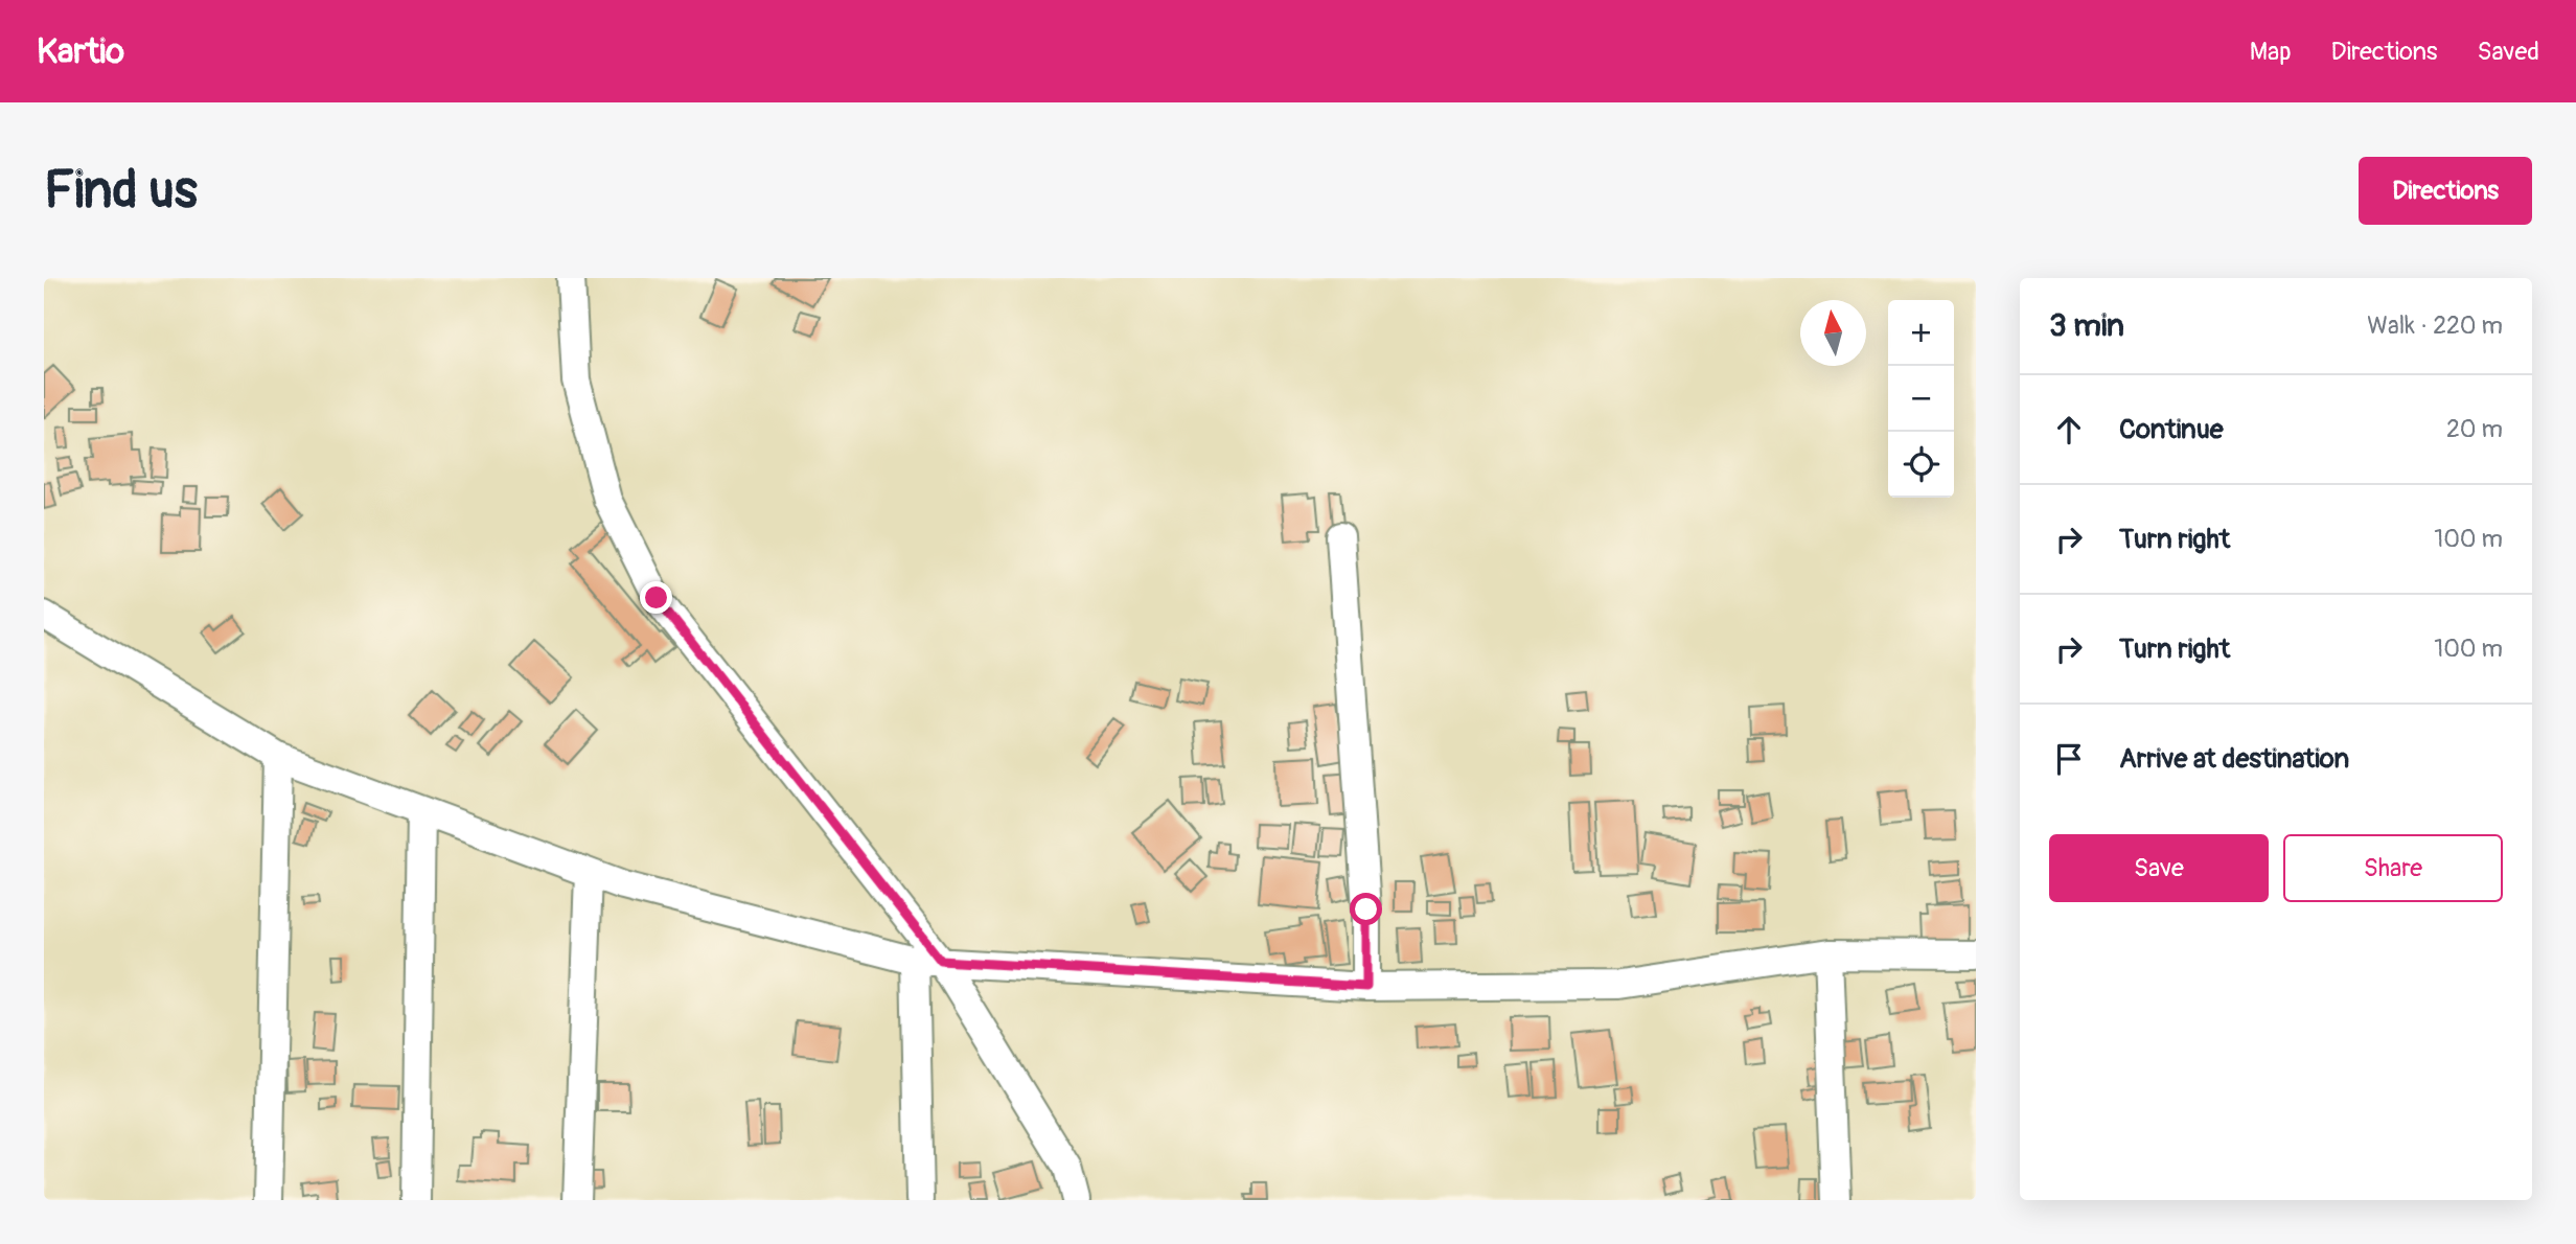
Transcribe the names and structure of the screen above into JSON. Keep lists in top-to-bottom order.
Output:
{
  "north": "top",
  "page": {
    "header": "Kartio",
    "nav": ["Map", "Directions", "Saved"],
    "buttons": [
      "Directions",
      ["Save", "Share"]
    ],
    "title": "Find us",
    "heading": ["3 min", "Walk · 220 m"],
    "map_buttons": ["+", "−"],
    "list": [
      ["Continue", "20 m"],
      ["Turn right", "100 m"],
      ["Turn right", "100 m"],
      "Arrive at destination"
    ]
  }
}
